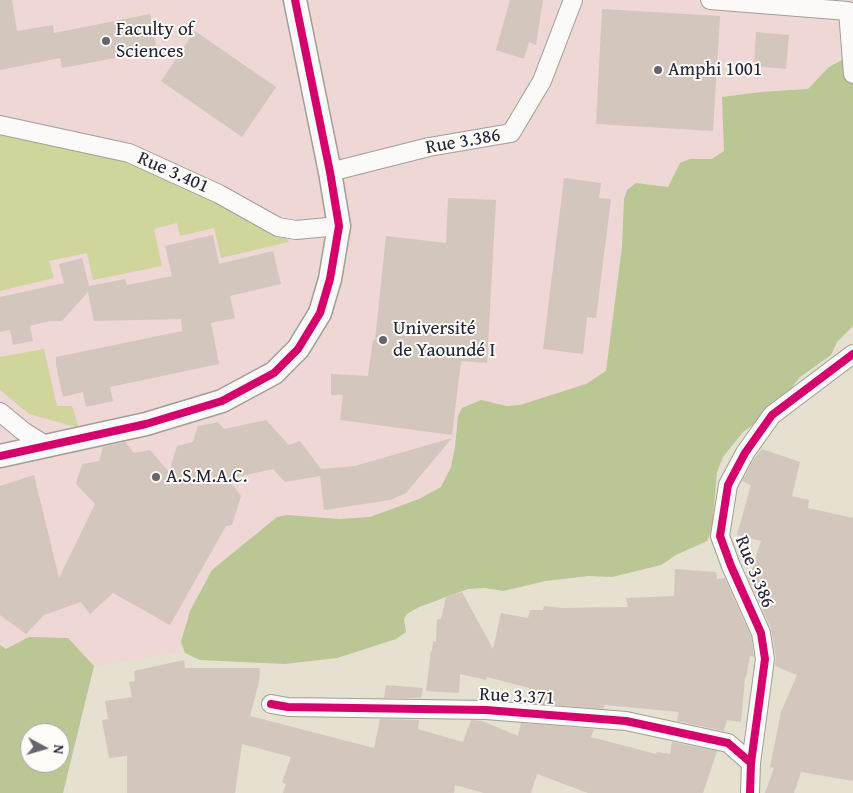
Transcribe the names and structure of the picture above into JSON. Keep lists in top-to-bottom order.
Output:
{
  "streets": {
    "street": ["Rue 3.386", "Rue 3.401", "Rue 3.371"]
  },
  "crossings": [
    ["Rue 3.386", "Rue 3.371"]
  ],
  "places": [
    "Faculty of Sciences",
    "Amphi 1001",
    "Université de Yaoundé I",
    "A.S.M.A.C."
  ],
  "north": "right"
}
